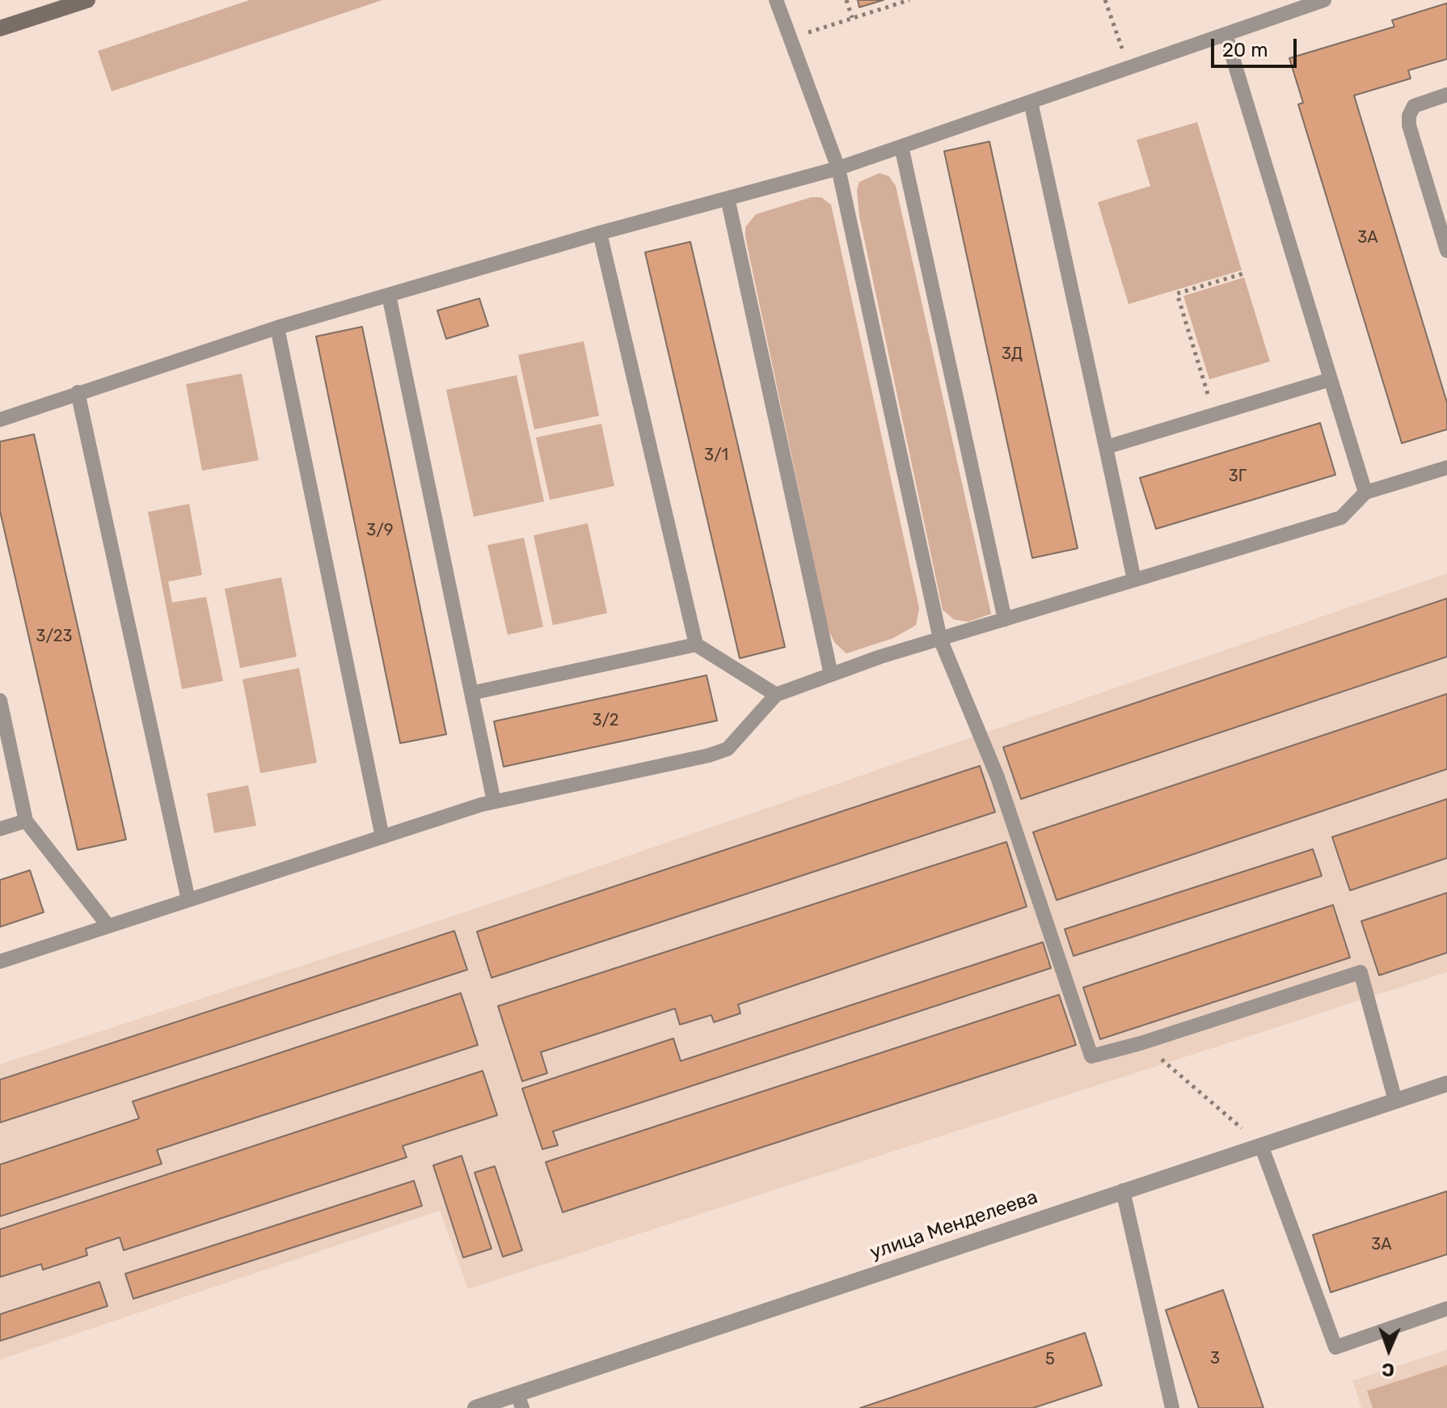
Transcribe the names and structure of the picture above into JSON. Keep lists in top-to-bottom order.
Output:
{
  "streets": {
    "street": ["улица Менделеева"]
  },
  "house_numbers": [
    "3А",
    "3Д",
    "3/1",
    "3Г",
    "3/9",
    "3/23",
    "3/2",
    "3А",
    "3",
    "5"
  ],
  "scale_bar": "20 m",
  "north": "bottom"
}
